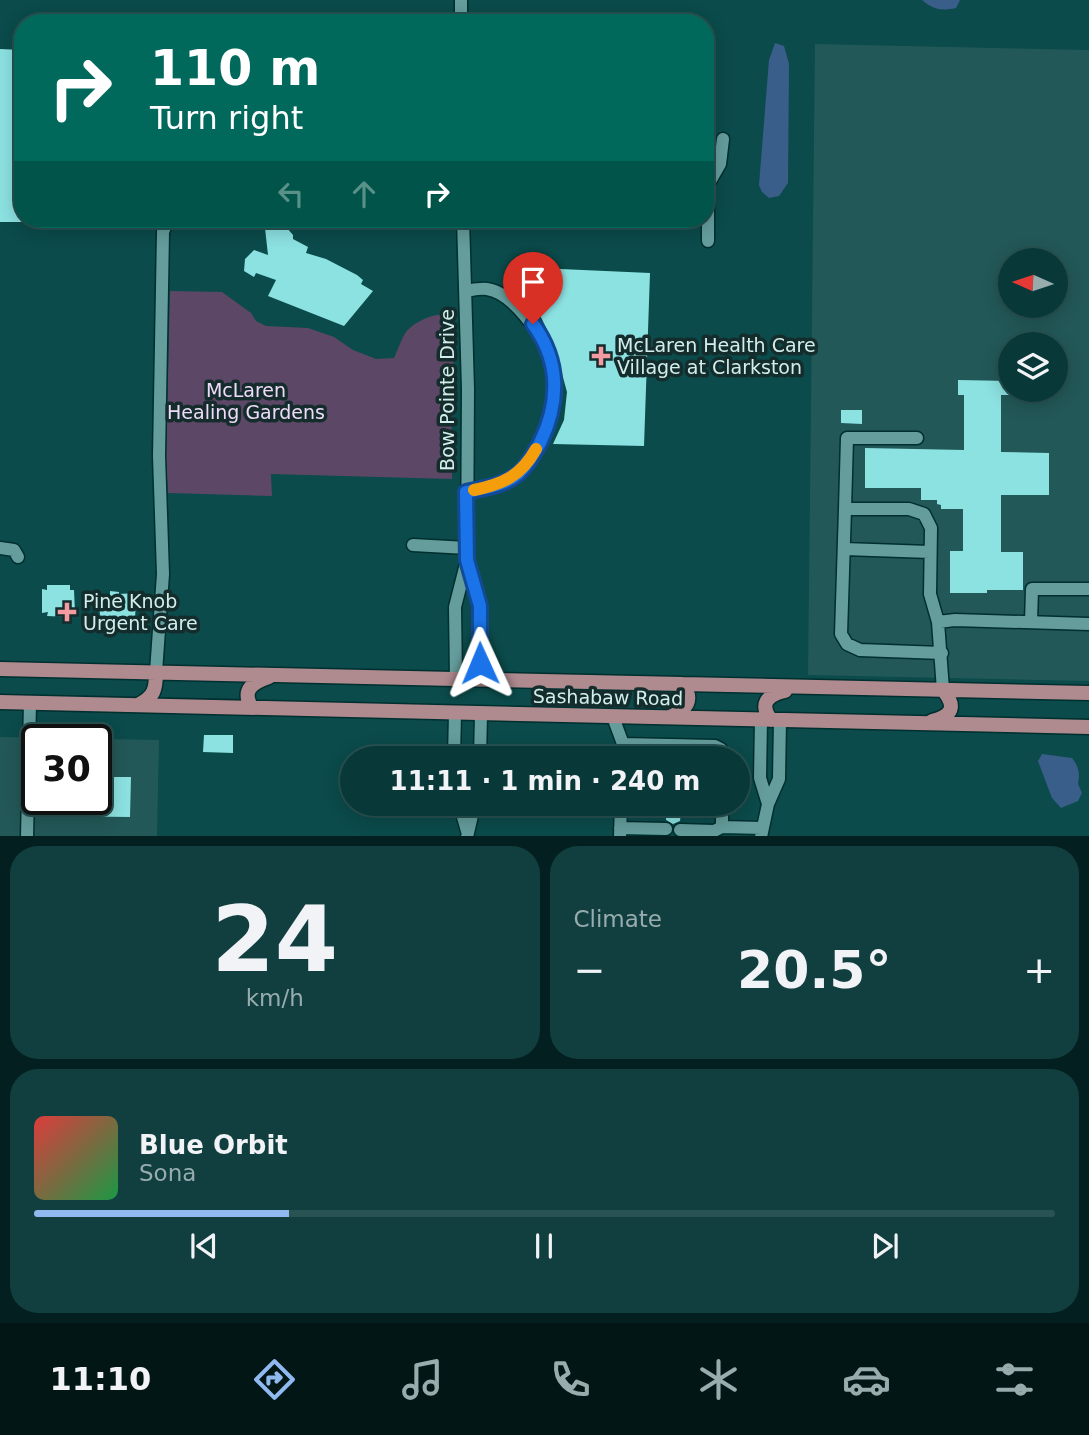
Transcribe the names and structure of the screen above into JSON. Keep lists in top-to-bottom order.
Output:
{
  "streets": {
    "main road": ["Sashabaw Road"],
    "street": ["Bow Pointe Drive"]
  },
  "crossings": [
    ["Bow Pointe Drive", "Sashabaw Road"]
  ],
  "parks": ["McLaren Healing Gardens"],
  "places": {
    "health": ["McLaren Health Care Village at Clarkston", "Pine Knob Urgent Care"]
  },
  "north": "left",
  "page": {
    "turn": ["110 m", "Turn right"],
    "limit": "30",
    "trip": "11:11 · 1 min · 240 m",
    "tile": [
      ["24", "km/h"],
      "Climate"
    ],
    "heat": ["−", "20.5°", "+"],
    "song": ["Blue Orbit", "Sona"],
    "tabs": "11:10"
  }
}
